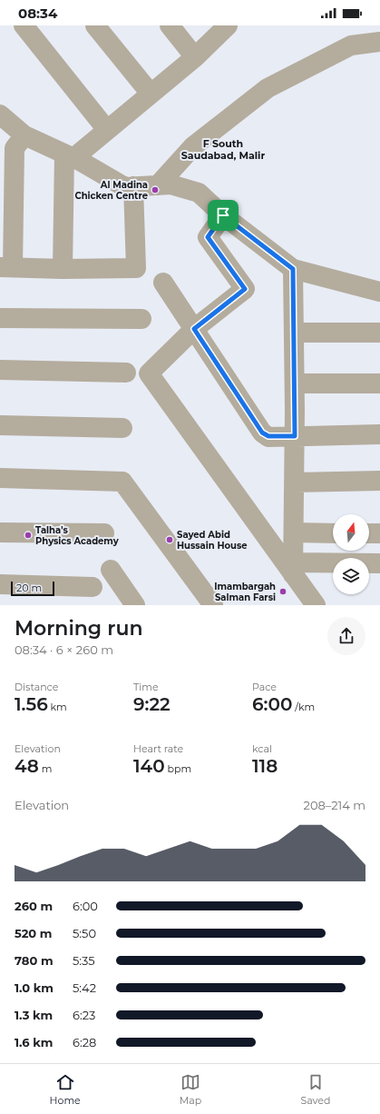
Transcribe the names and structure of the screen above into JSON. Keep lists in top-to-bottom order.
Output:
{
  "districts": ["F South Saudabad, Malir"],
  "places": [
    "Al Madina Chicken Centre",
    "Talha's Physics Academy",
    "Sayed Abid Hussain House",
    "Imambargah Salman Farsi"
  ],
  "scale_bar": "20 m",
  "north": "top",
  "page": {
    "status": "08:34",
    "scale": "20 m",
    "heading": ["Morning run", "08:34 · 6 × 260 m"],
    "stats": [
      ["Distance", "1.56 km"],
      ["Time", "9:22"],
      ["Pace", "6:00 /km"],
      ["Elevation", "48 m"],
      ["Heart rate", "140 bpm"],
      ["kcal", "118"]
    ],
    "chart": ["Elevation", "208–214 m"],
    "list": [
      {
        "name": "260 m",
        "note": "6:00"
      },
      {
        "name": "520 m",
        "note": "5:50"
      },
      {
        "name": "780 m",
        "note": "5:35"
      },
      {
        "name": "1.0 km",
        "note": "5:42"
      },
      {
        "name": "1.3 km",
        "note": "6:23"
      },
      {
        "name": "1.6 km",
        "note": "6:28"
      }
    ],
    "tabs": ["Home", "Map", "Saved"]
  }
}
